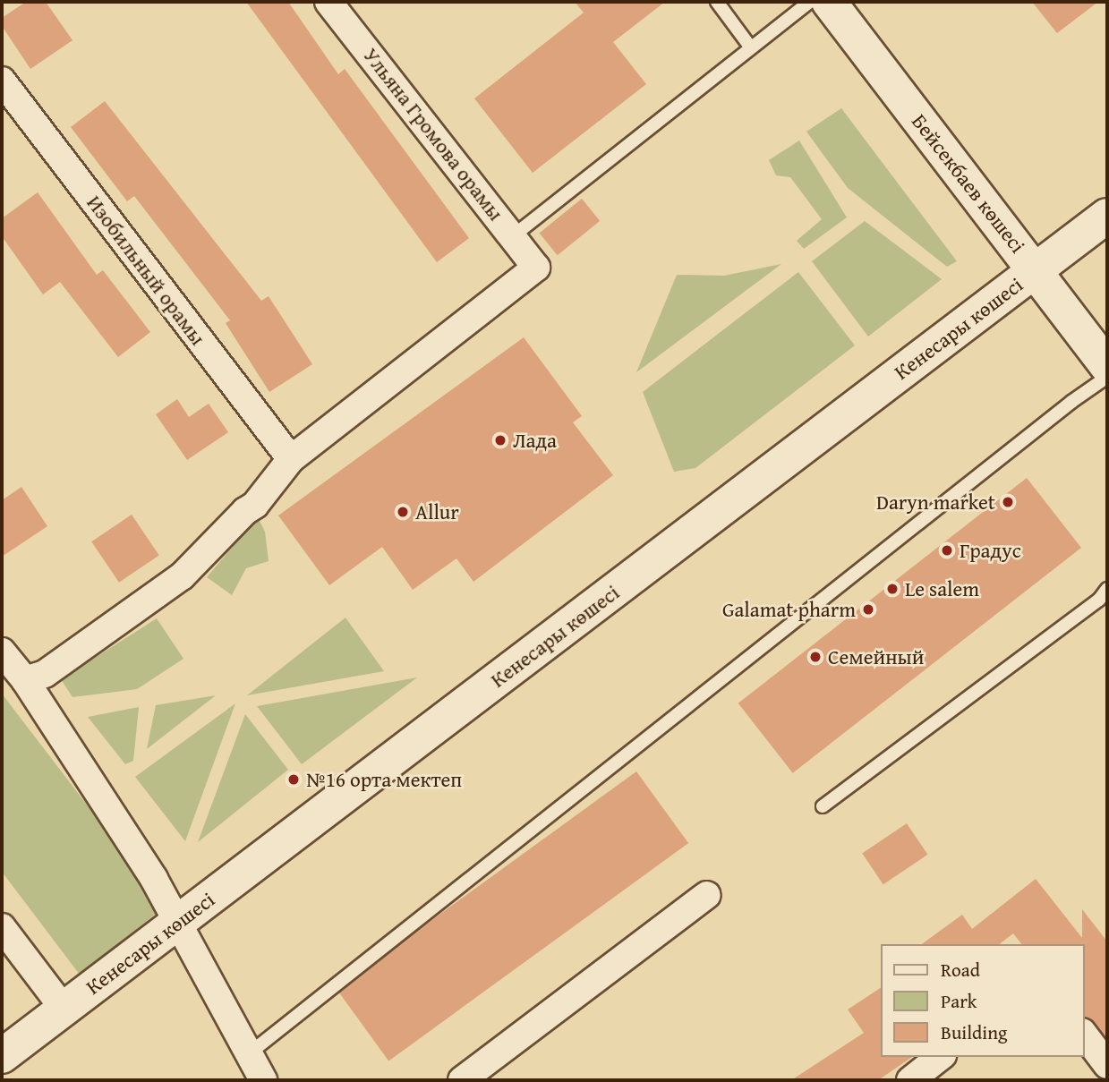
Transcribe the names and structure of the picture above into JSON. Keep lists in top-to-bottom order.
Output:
{
  "streets": {
    "main road": ["Бейсекбаев көшесі", "Кенесары көшесі"],
    "street": ["Ульяна Громова орамы", "Изобильный орамы"]
  },
  "crossings": [
    ["Ульяна Громова орамы", "Изобильный орамы"],
    ["Бейсекбаев көшесі", "Кенесары көшесі"]
  ],
  "places": [
    "Лада",
    "Daryn market",
    "Allur",
    "Градус",
    "Le salem",
    "Galamat pharm",
    "Семейный",
    "№16 орта мектеп"
  ],
  "legend": ["Road", "Park", "Building"]
}
